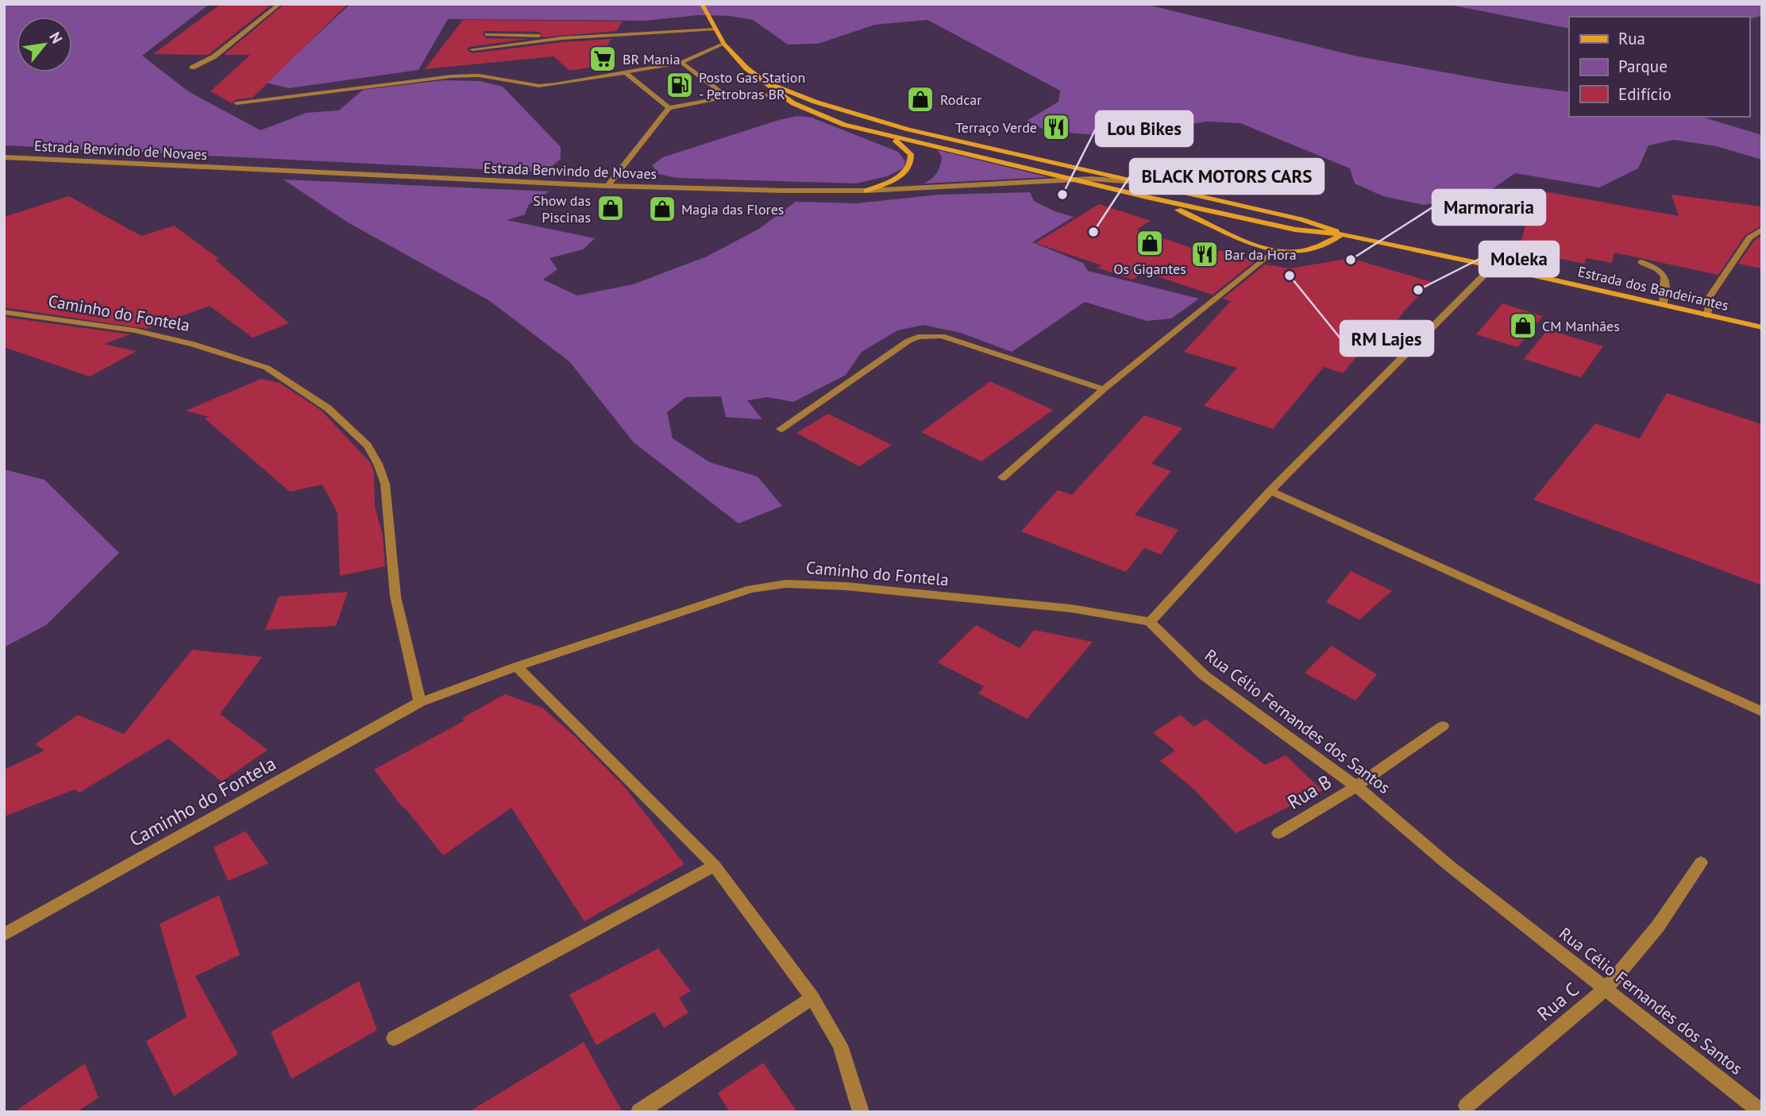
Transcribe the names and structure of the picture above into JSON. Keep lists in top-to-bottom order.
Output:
{
  "streets": {
    "main road": ["Estrada dos Bandeirantes"],
    "street": [
      "Estrada Benvindo de Novaes",
      "Caminho do Fontela",
      "Rua Célio Fernandes dos Santos",
      "Rua B",
      "Rua C"
    ]
  },
  "crossings": [
    ["Estrada Benvindo de Novaes", "Estrada dos Bandeirantes"],
    ["Caminho do Fontela", "Rua Célio Fernandes dos Santos"],
    ["Rua Célio Fernandes dos Santos", "Rua B"],
    ["Rua Célio Fernandes dos Santos", "Rua C"]
  ],
  "places": {
    "supermarket": ["BR Mania"],
    "fuel station": ["Posto Gas Station - Petrobras BR"],
    "shop": [
      "Rodcar",
      "Show das Piscinas",
      "Magia das Flores",
      "Os Gigantes",
      "CM Manhães"
    ],
    "restaurant": ["Terraço Verde", "Bar da Hora"],
    "other": [
      "Lou Bikes",
      "BLACK MOTORS CARS",
      "Marmoraria",
      "RM Lajes",
      "Moleka"
    ]
  },
  "legend": ["Rua", "Parque", "Edifício"],
  "north": "top right"
}
